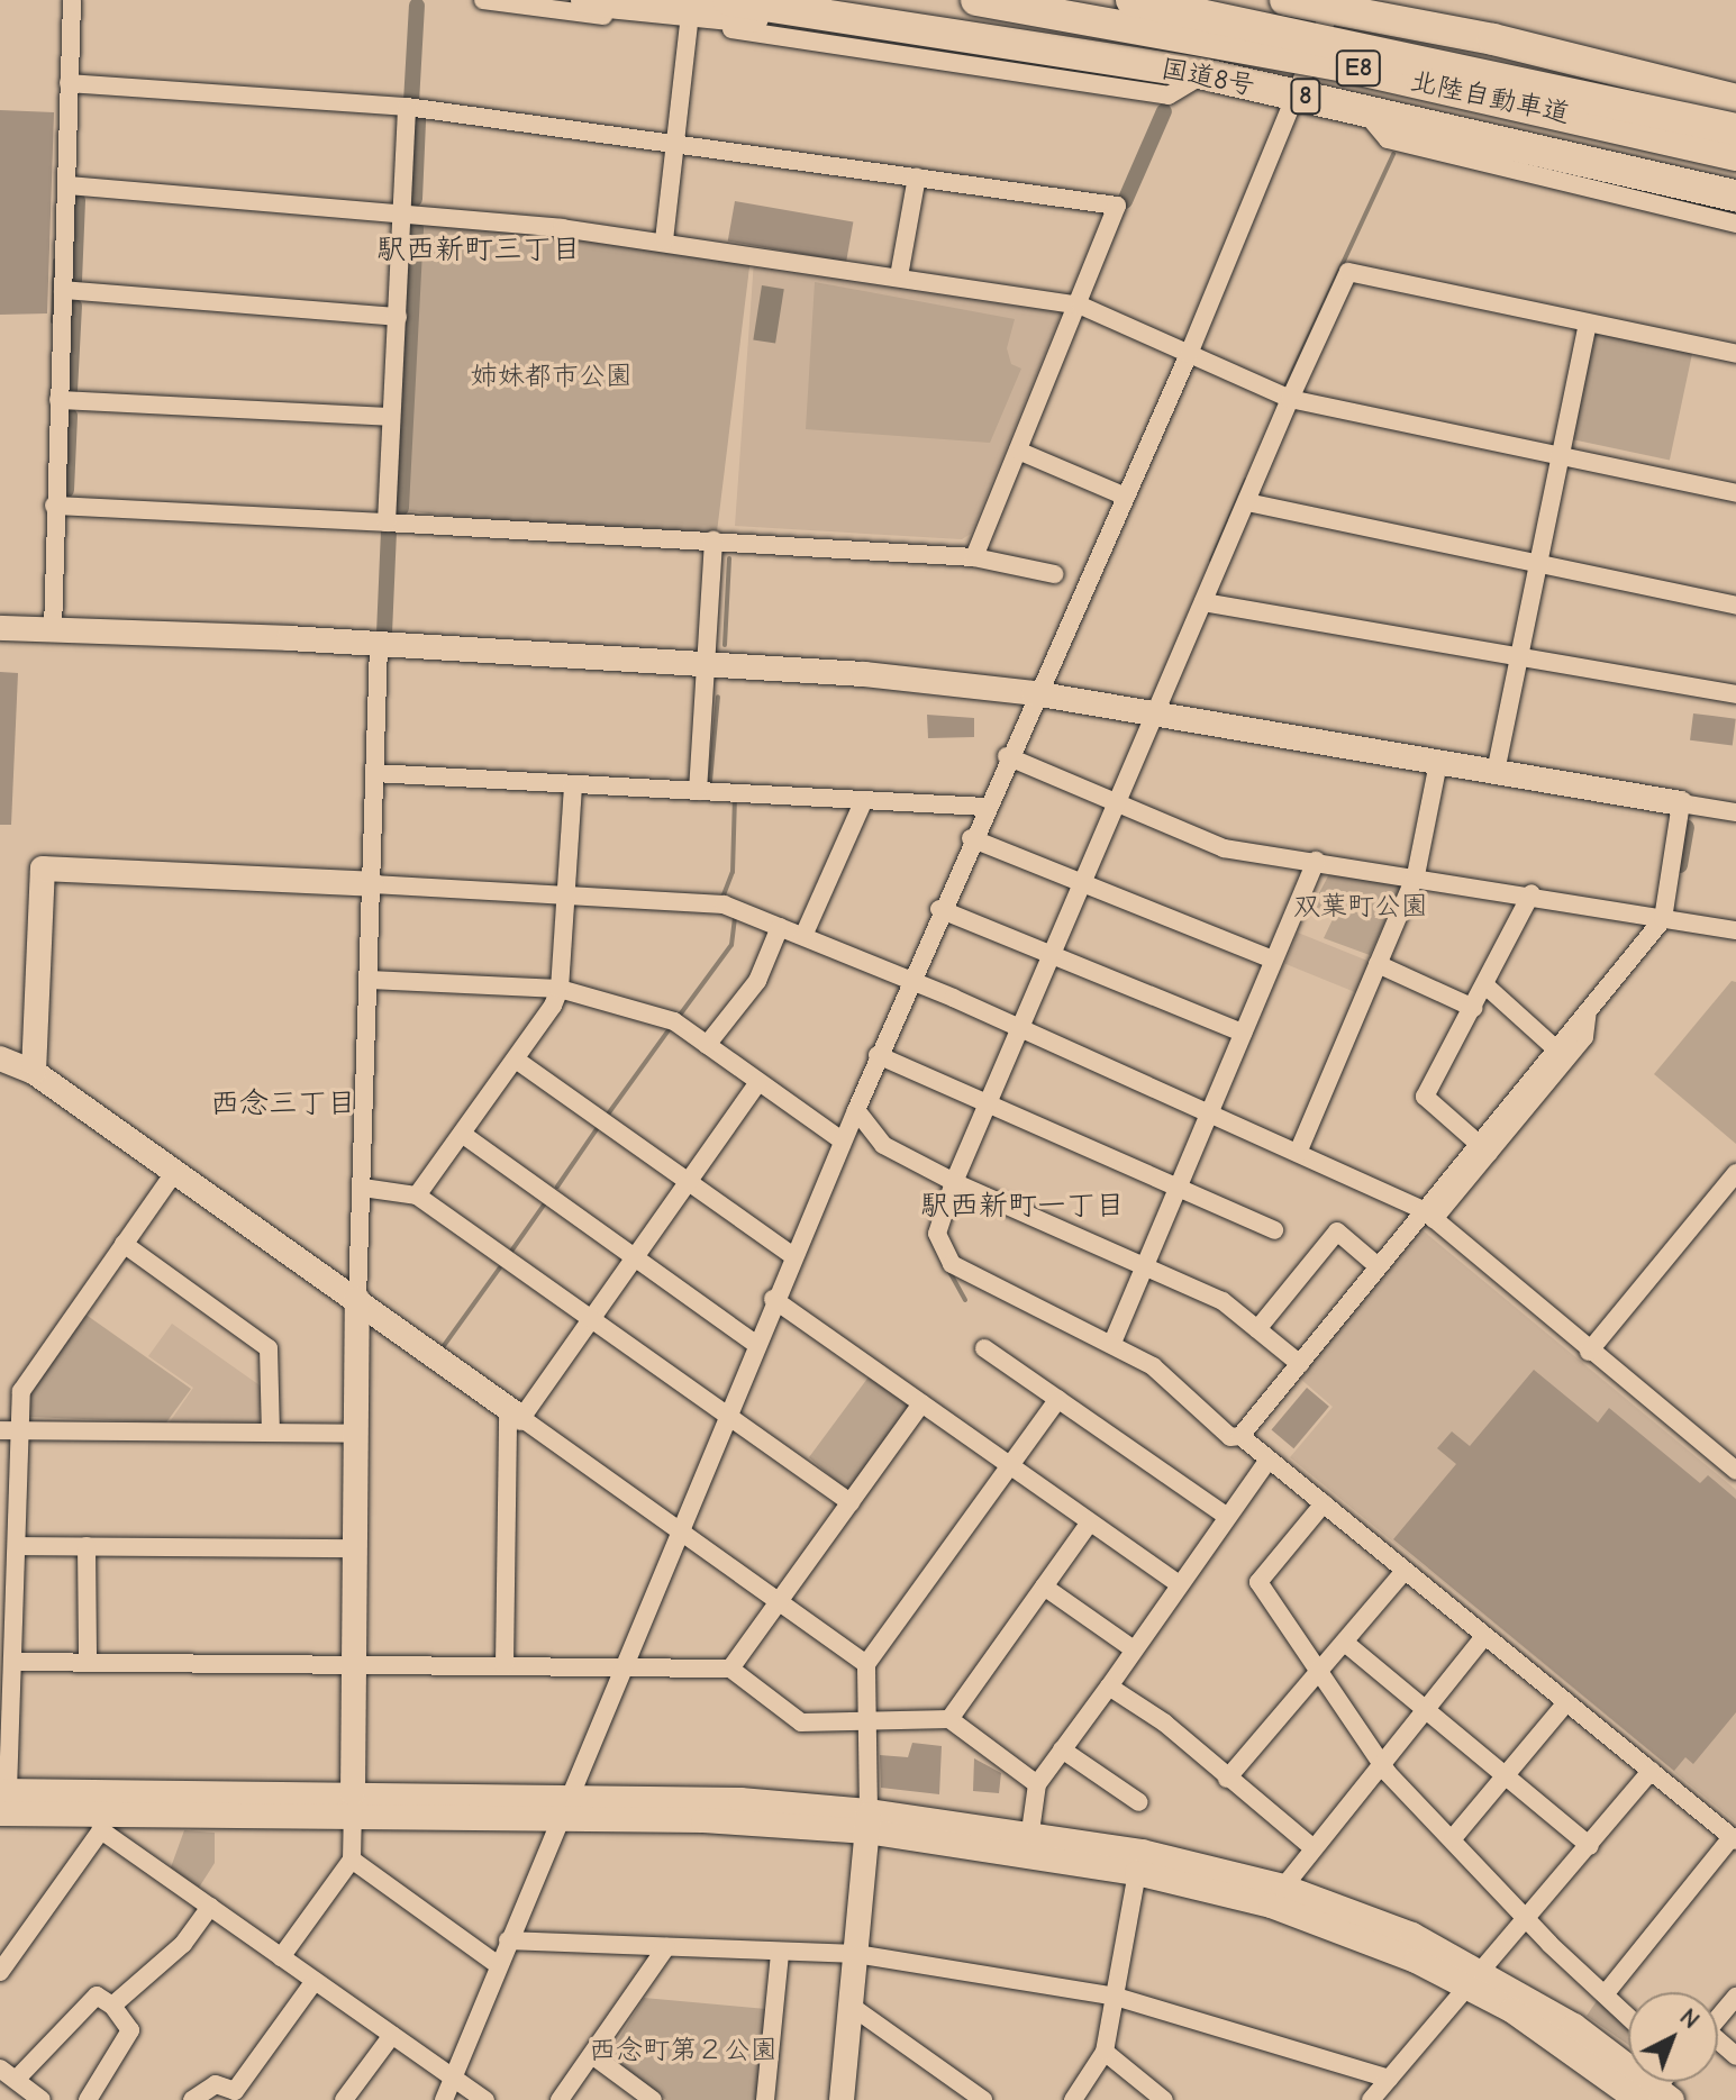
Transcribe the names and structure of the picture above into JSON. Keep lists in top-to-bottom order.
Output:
{
  "streets": {
    "highway": [
      "E8",
      "国道8号",
      "8",
      "北陸自動車道"
    ]
  },
  "crossings": [
    ["国道8号", "8"]
  ],
  "districts": ["駅西新町三丁目", "西念三丁目", "駅西新町一丁目"],
  "parks": ["姉妹都市公園", "双葉町公園", "西念町第２公園"],
  "north": "top right"
}
